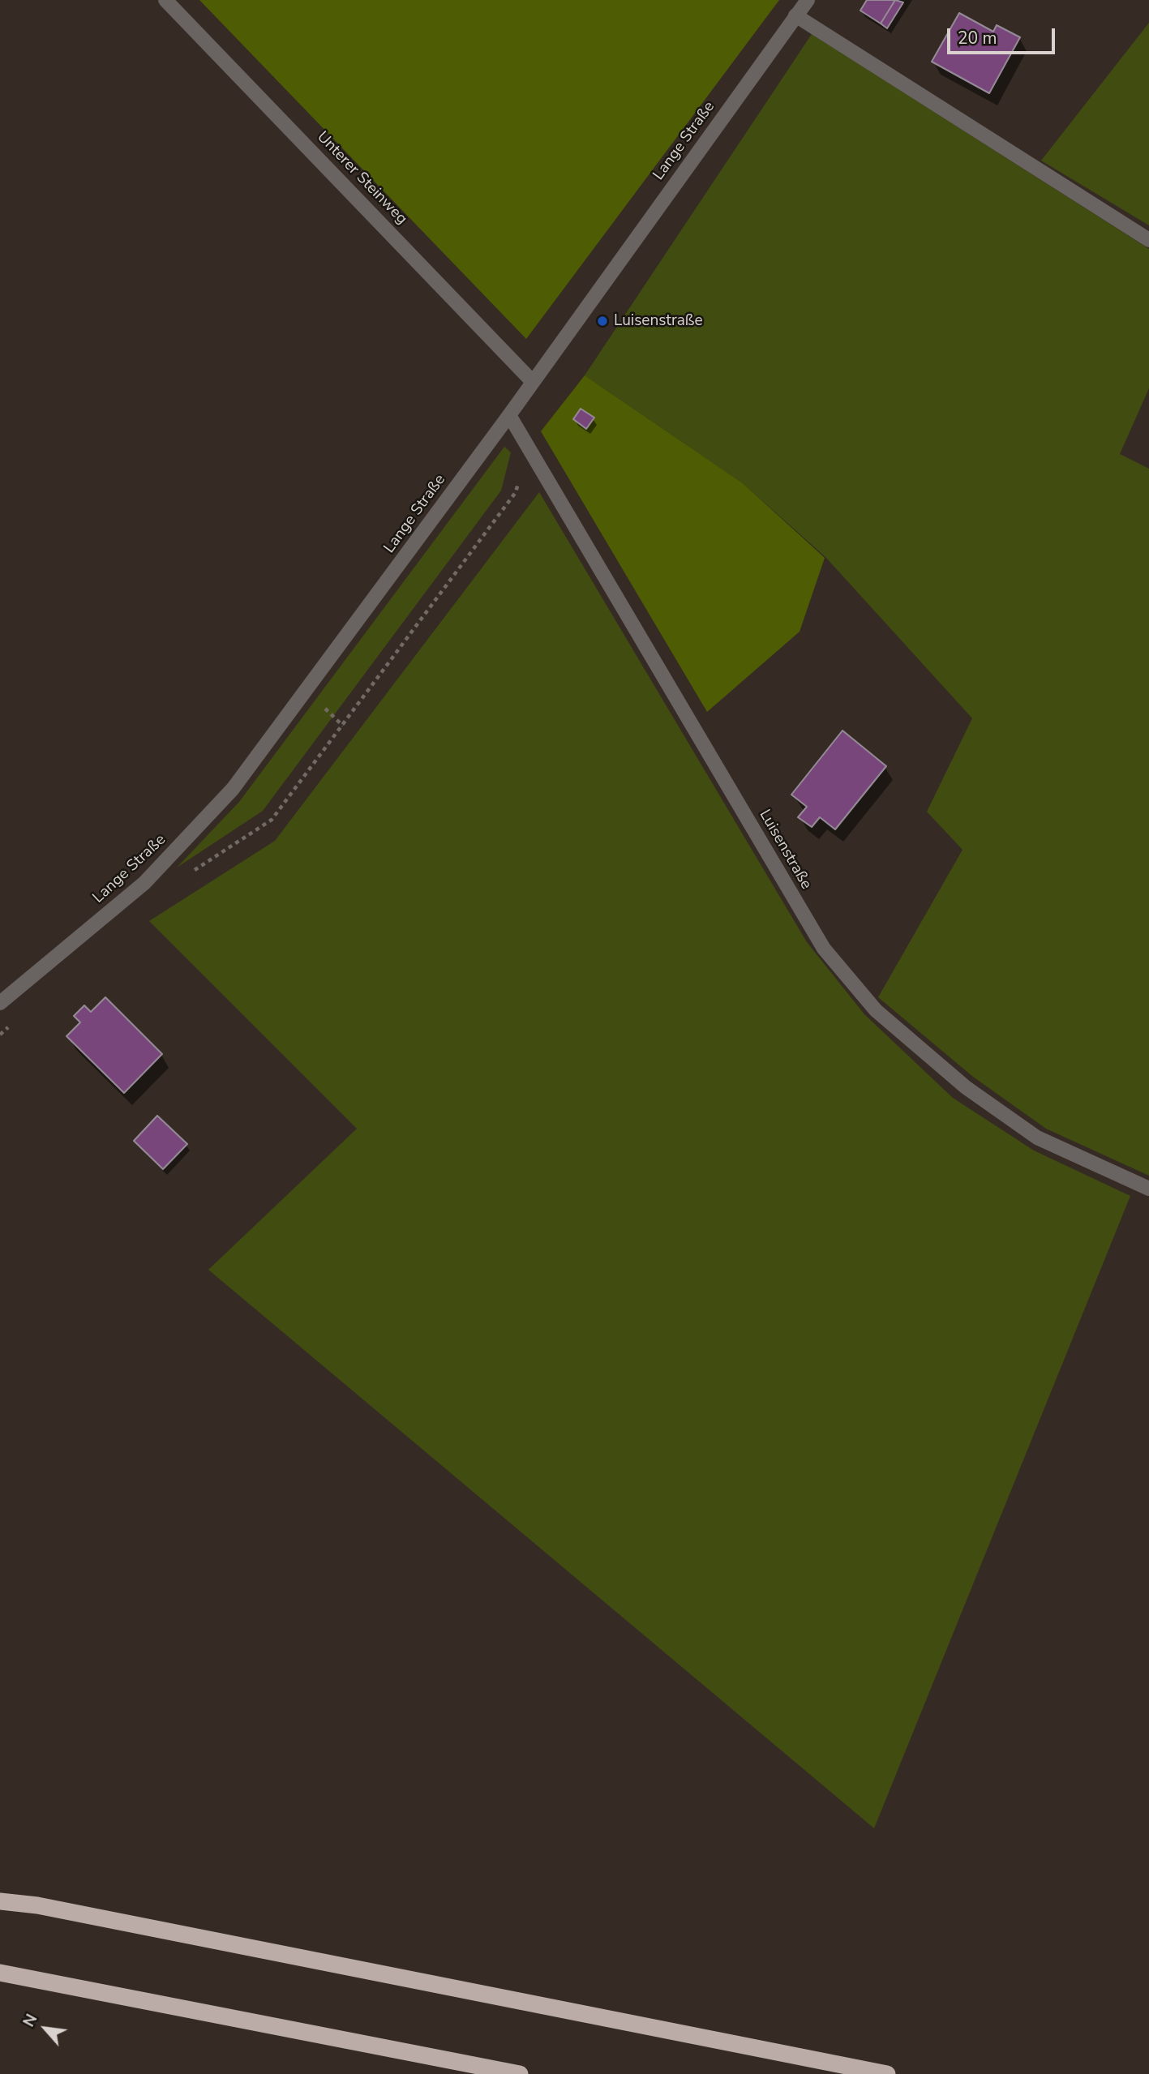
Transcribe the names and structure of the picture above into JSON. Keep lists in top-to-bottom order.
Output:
{
  "streets": {
    "street": ["Lange Straße", "Unterer Steinweg", "Luisenstraße"]
  },
  "crossings": [
    ["Lange Straße", "Unterer Steinweg"],
    ["Lange Straße", "Luisenstraße"]
  ],
  "places": ["Luisenstraße"],
  "scale_bar": "20 m",
  "north": "top left"
}
